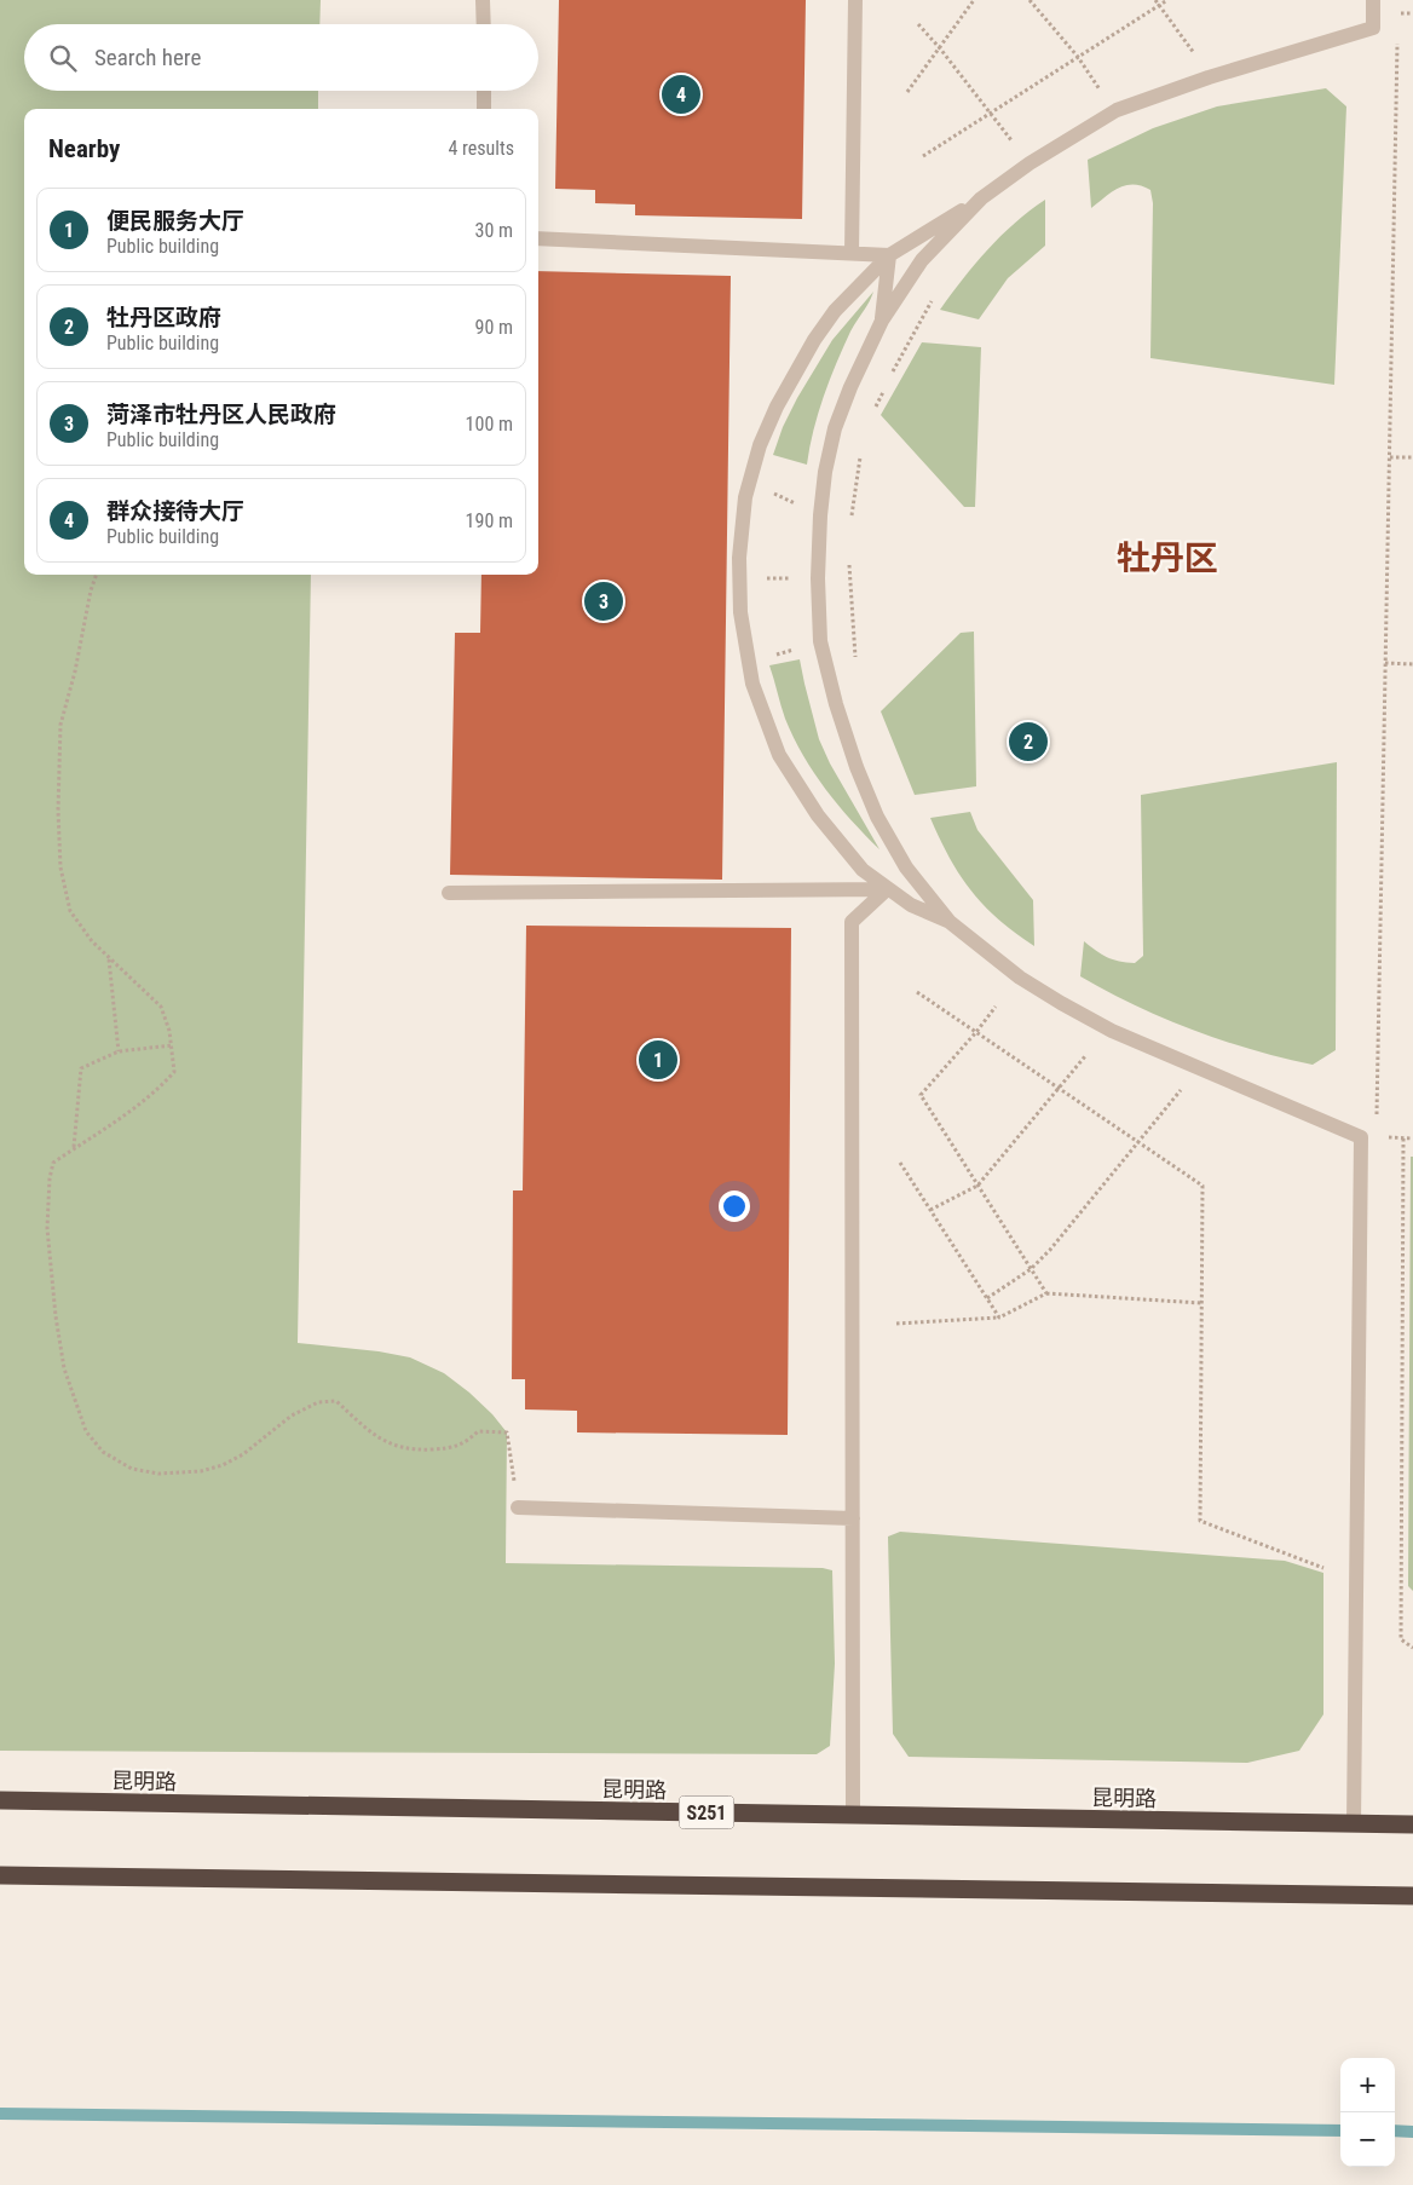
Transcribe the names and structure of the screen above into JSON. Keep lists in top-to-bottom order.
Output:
{
  "streets": {
    "highway": ["昆明路", "S251"]
  },
  "districts": ["牡丹区"],
  "page": {
    "search": "Search here",
    "pins": [
      "4",
      "3",
      "2",
      "1"
    ],
    "heading": ["Nearby", "4 results"],
    "list": [
      {
        "mark": "1",
        "name": "便民服务大厅",
        "note": "Public building",
        "value": "30 m"
      },
      {
        "mark": "2",
        "name": "牡丹区政府",
        "note": "Public building",
        "value": "90 m"
      },
      {
        "mark": "3",
        "name": "菏泽市牡丹区人民政府",
        "note": "Public building",
        "value": "100 m"
      },
      {
        "mark": "4",
        "name": "群众接待大厅",
        "note": "Public building",
        "value": "190 m"
      }
    ],
    "map_buttons": ["+", "−"]
  }
}
